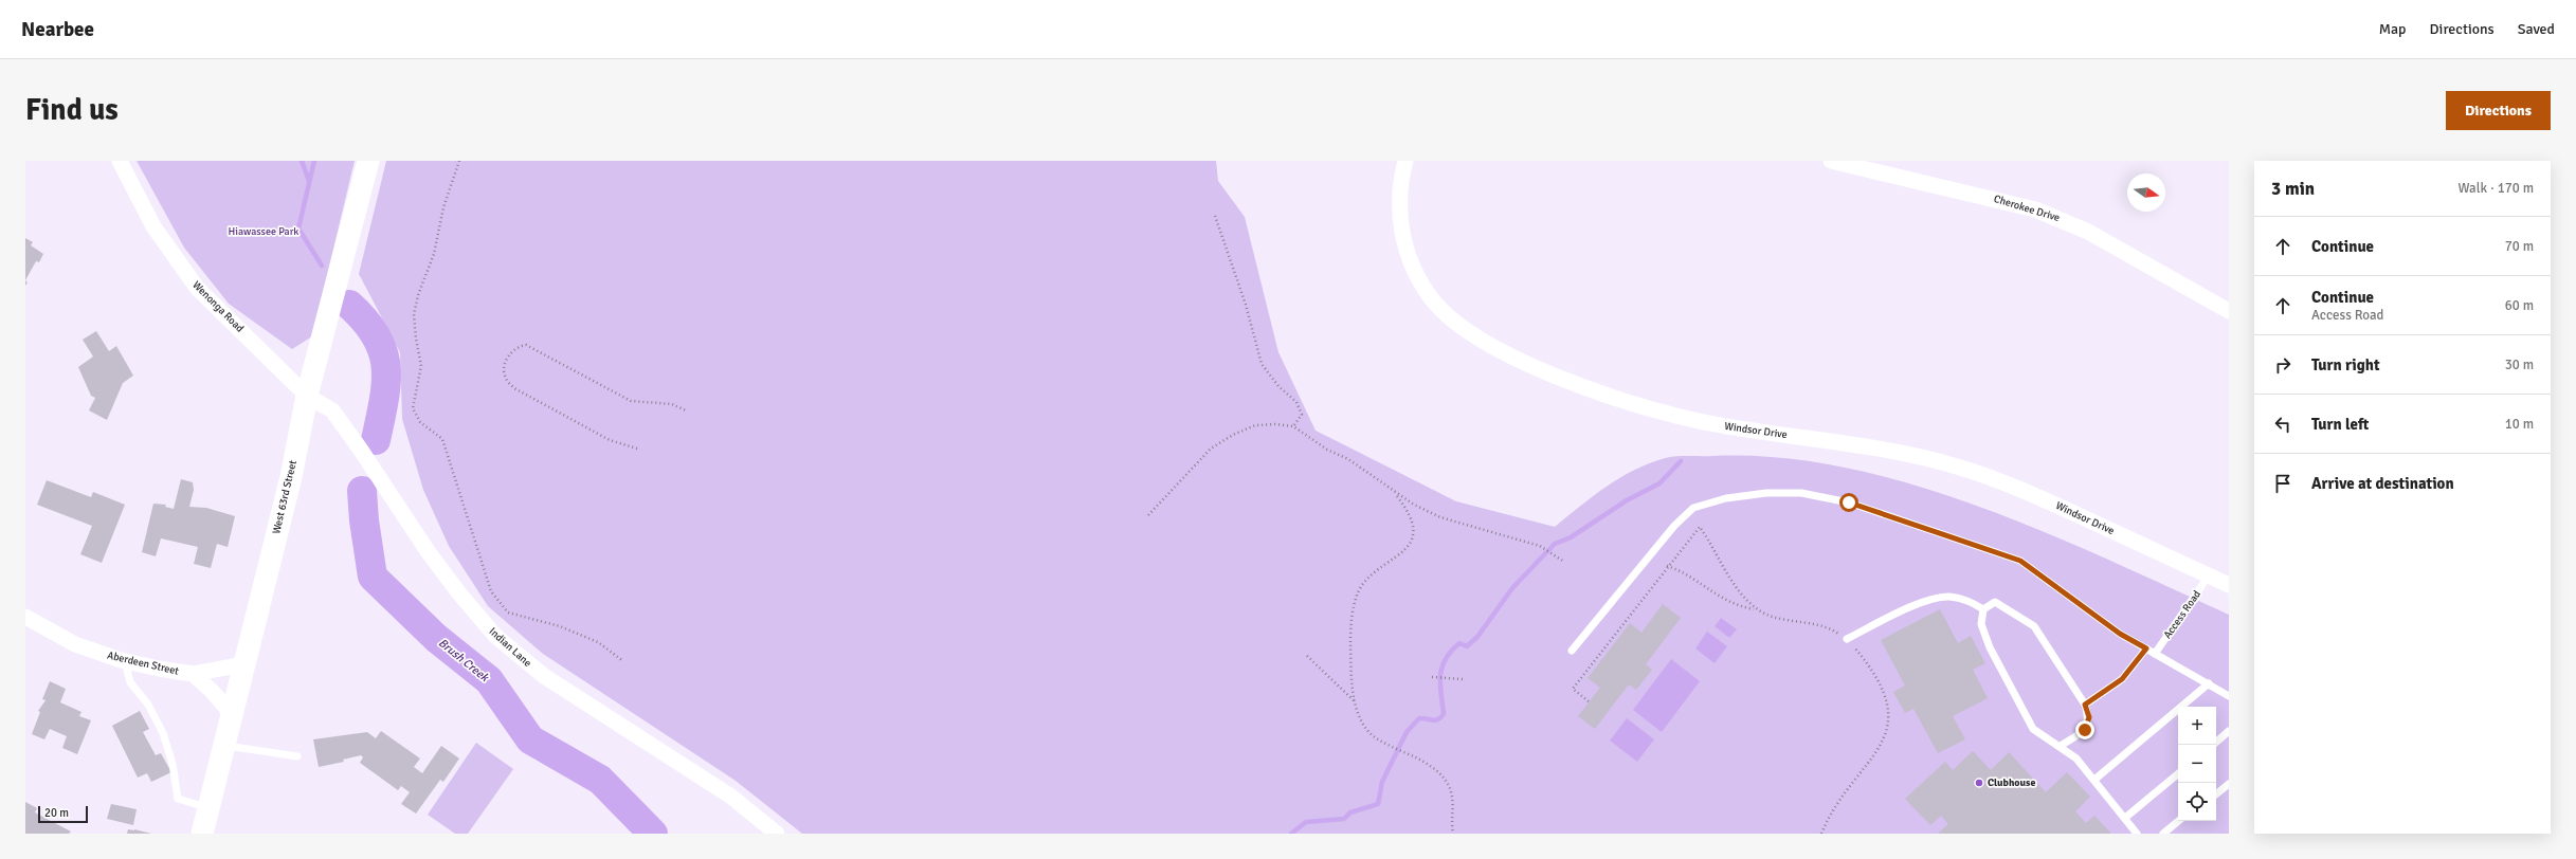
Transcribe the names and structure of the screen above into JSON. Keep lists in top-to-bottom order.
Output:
{
  "streets": {
    "main road": ["West 63rd Street"],
    "street": [
      "Cherokee Drive",
      "Wenonga Road",
      "Windsor Drive",
      "Indian Lane",
      "Aberdeen Street"
    ],
    "lane": ["Access Road"]
  },
  "crossings": [
    ["Wenonga Road", "West 63rd Street"],
    ["Wenonga Road", "Indian Lane"],
    ["Windsor Drive", "Access Road"],
    ["West 63rd Street", "Indian Lane"],
    ["West 63rd Street", "Aberdeen Street"]
  ],
  "water": ["Brush Creek"],
  "parks": ["Hiawassee Park"],
  "places": ["Clubhouse"],
  "scale_bar": "20 m",
  "north": "right",
  "page": {
    "header": "Nearbee",
    "nav": ["Map", "Directions", "Saved"],
    "buttons": "Directions",
    "title": "Find us",
    "heading": ["3 min", "Walk · 170 m"],
    "list": [
      ["Continue", "70 m"],
      ["Continue", "Access Road", "60 m"],
      ["Turn right", "30 m"],
      ["Turn left", "10 m"],
      "Arrive at destination"
    ],
    "map_buttons": ["+", "−"],
    "scale": "20 m"
  }
}
